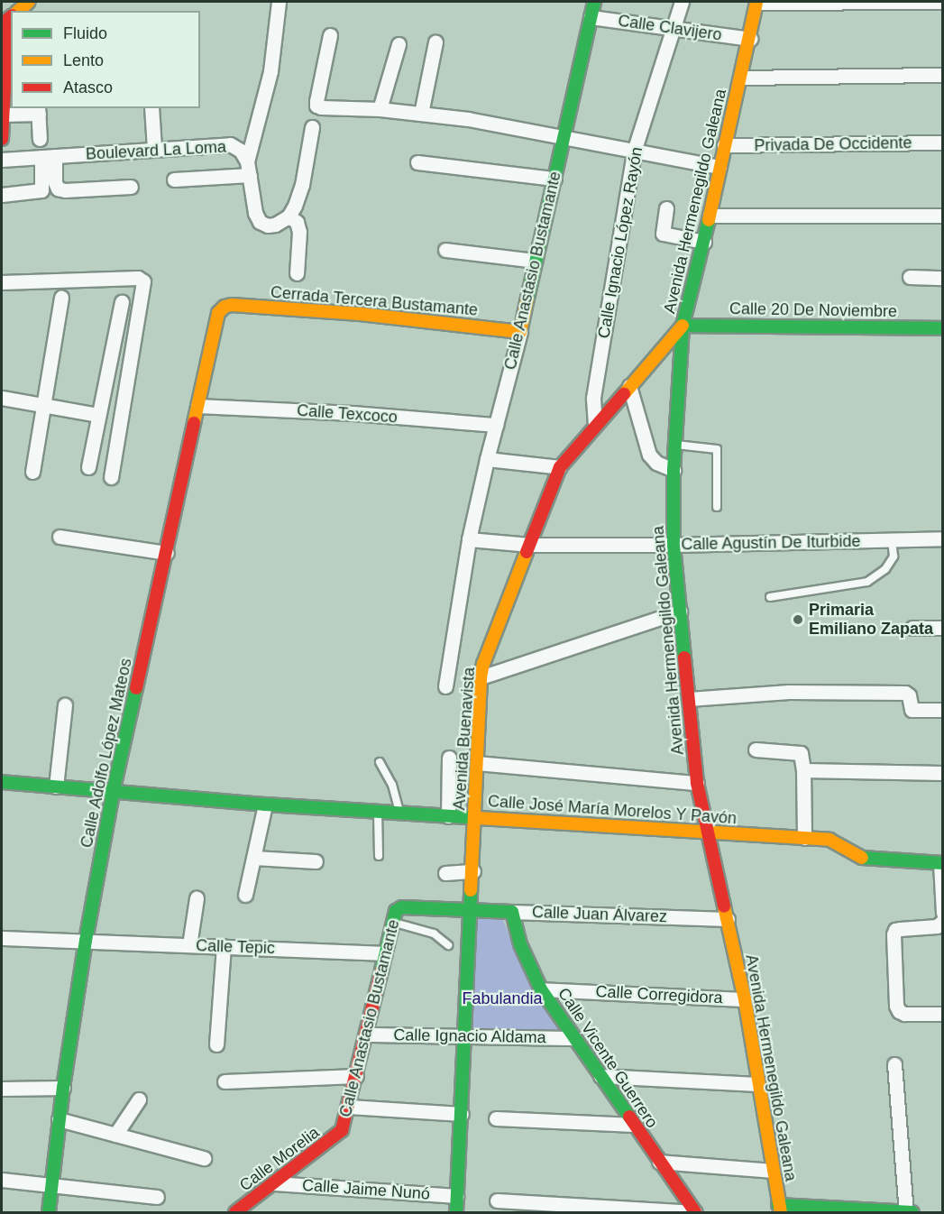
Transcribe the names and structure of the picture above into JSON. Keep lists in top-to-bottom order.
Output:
{
  "streets": {
    "main road": [
      "Avenida Hermenegildo Galeana",
      "Calle Anastasio Bustamante",
      "Cerrada Tercera Bustamante",
      "Calle 20 De Noviembre",
      "Avenida Buenavista",
      "Calle Adolfo López Mateos",
      "Calle José María Morelos Y Pavón",
      "Calle Juan Álvarez",
      "Calle Vicente Guerrero",
      "Calle Morelia"
    ],
    "street": [
      "Calle Clavijero",
      "Privada De Occidente",
      "Boulevard La Loma",
      "Calle Ignacio López Rayón",
      "Calle Texcoco",
      "Calle Agustín De Iturbide",
      "Calle Tepic",
      "Calle Corregidora",
      "Calle Ignacio Aldama",
      "Calle Jaime Nunó"
    ]
  },
  "crossings": [
    ["Calle Clavijero", "Avenida Hermenegildo Galeana"],
    ["Calle Clavijero", "Calle Ignacio López Rayón"],
    ["Calle Clavijero", "Calle Anastasio Bustamante"],
    ["Privada De Occidente", "Avenida Hermenegildo Galeana"],
    ["Avenida Hermenegildo Galeana", "Calle 20 De Noviembre"],
    ["Avenida Hermenegildo Galeana", "Calle Agustín De Iturbide"],
    ["Avenida Hermenegildo Galeana", "Avenida Buenavista"],
    ["Avenida Hermenegildo Galeana", "Calle José María Morelos Y Pavón"],
    ["Avenida Hermenegildo Galeana", "Calle Juan Álvarez"],
    ["Avenida Hermenegildo Galeana", "Calle Corregidora"],
    ["Calle Ignacio López Rayón", "Avenida Buenavista"],
    ["Calle Anastasio Bustamante", "Cerrada Tercera Bustamante"],
    ["Calle Anastasio Bustamante", "Calle Texcoco"],
    ["Calle Anastasio Bustamante", "Calle Agustín De Iturbide"],
    ["Calle Anastasio Bustamante", "Avenida Buenavista"],
    ["Calle Anastasio Bustamante", "Calle Juan Álvarez"],
    ["Calle Anastasio Bustamante", "Calle Tepic"],
    ["Calle Anastasio Bustamante", "Calle Ignacio Aldama"],
    ["Calle Anastasio Bustamante", "Calle Morelia"],
    ["Cerrada Tercera Bustamante", "Calle Adolfo López Mateos"],
    ["Calle 20 De Noviembre", "Avenida Buenavista"],
    ["Calle Texcoco", "Calle Adolfo López Mateos"],
    ["Calle Agustín De Iturbide", "Avenida Buenavista"],
    ["Avenida Buenavista", "Calle José María Morelos Y Pavón"],
    ["Avenida Buenavista", "Calle Juan Álvarez"],
    ["Avenida Buenavista", "Calle Ignacio Aldama"],
    ["Avenida Buenavista", "Calle Jaime Nunó"],
    ["Calle Adolfo López Mateos", "Calle José María Morelos Y Pavón"],
    ["Calle Adolfo López Mateos", "Calle Tepic"],
    ["Calle Juan Álvarez", "Calle Vicente Guerrero"],
    ["Calle Corregidora", "Calle Vicente Guerrero"],
    ["Calle Ignacio Aldama", "Calle Vicente Guerrero"],
    ["Calle Morelia", "Calle Jaime Nunó"]
  ],
  "parks": ["Fabulandia"],
  "places": ["Primaria Emiliano Zapata"],
  "legend": ["Fluido", "Lento", "Atasco"]
}
